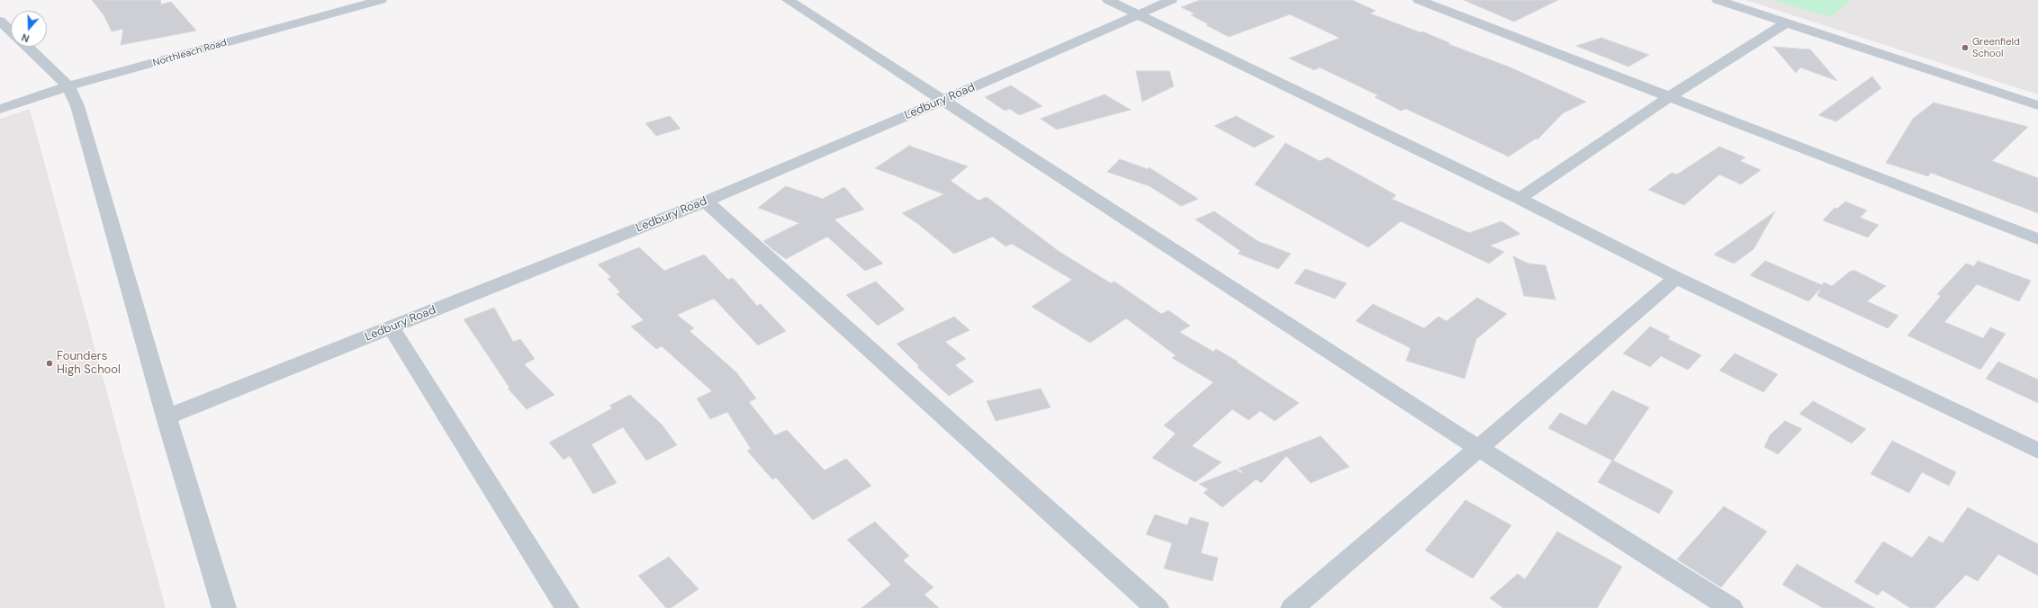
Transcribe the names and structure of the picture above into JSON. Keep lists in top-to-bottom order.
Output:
{
  "streets": {
    "street": ["Northleach Road", "Ledbury Road"]
  },
  "places": ["Greenfield School", "Founders High School"],
  "north": "bottom"
}
